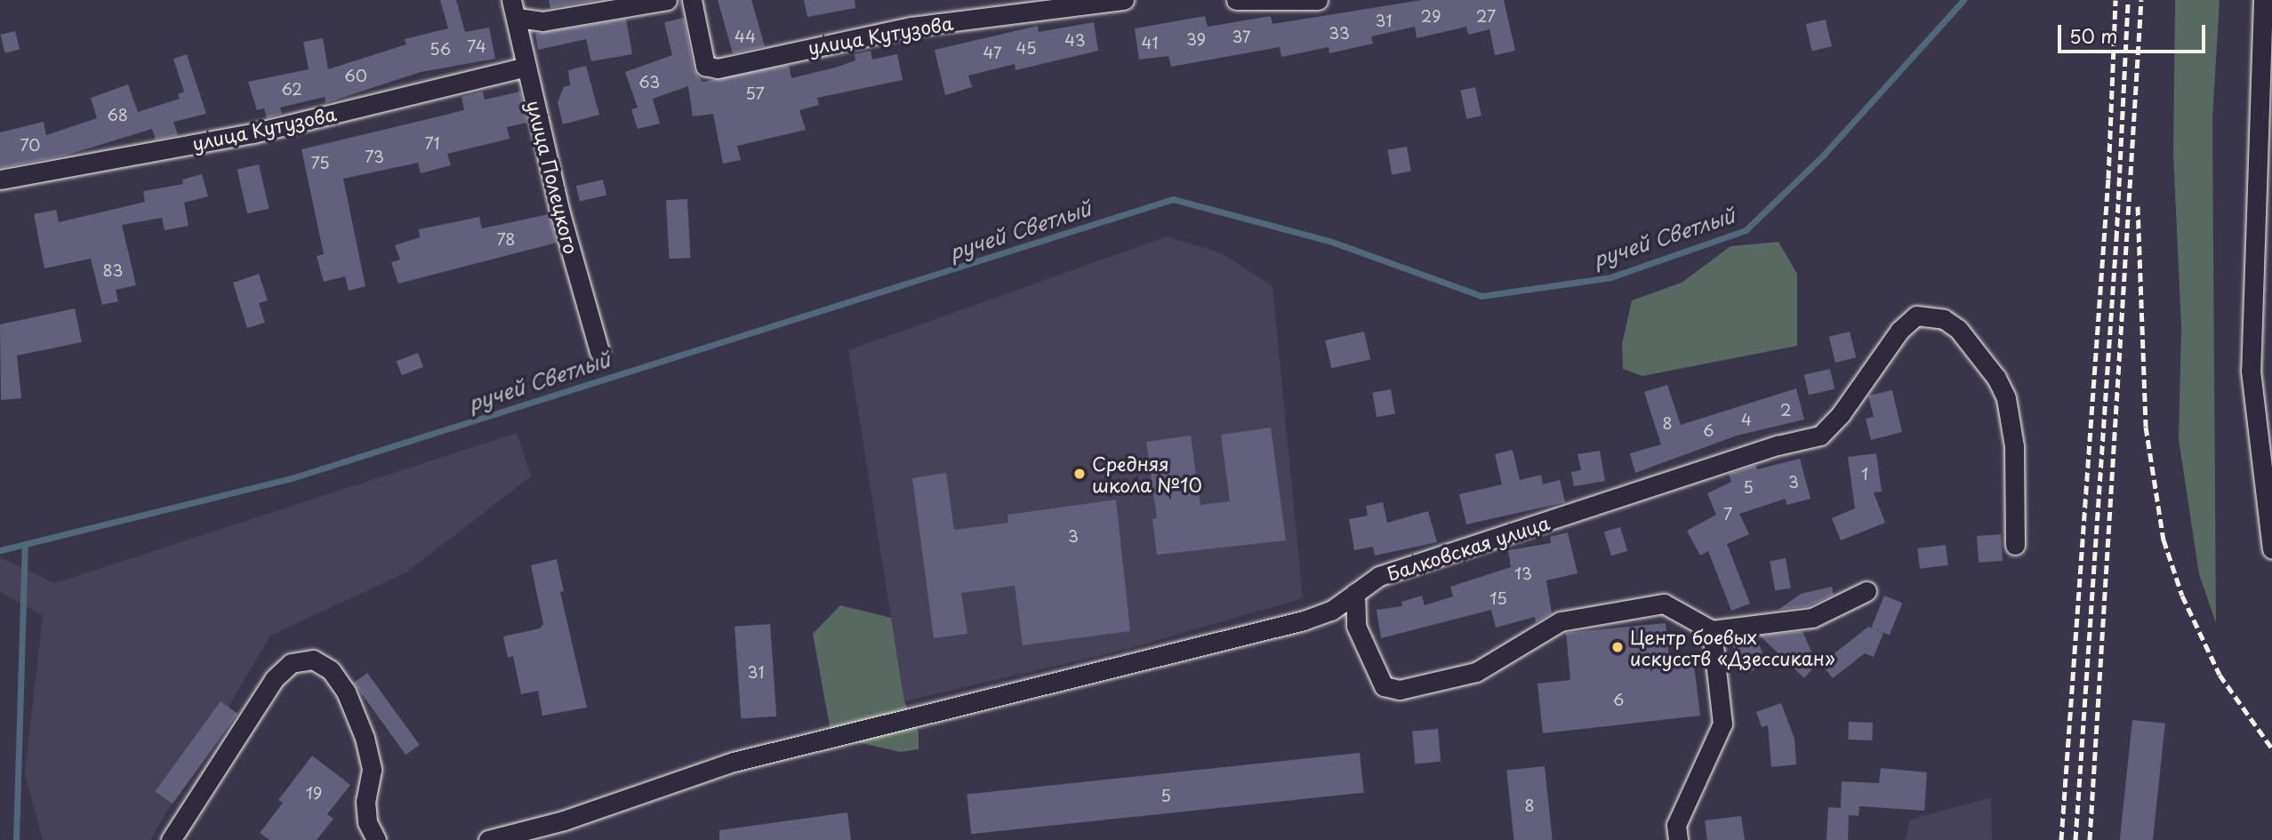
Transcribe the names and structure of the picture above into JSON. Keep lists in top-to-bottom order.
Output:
{
  "streets": {
    "street": ["улица Кутузова", "улица Полецкого", "Балковская улица"]
  },
  "crossings": [
    ["улица Кутузова", "улица Полецкого"]
  ],
  "water": ["ручей Светлый"],
  "places": ["Средняя школа №10", "Центр боевых искусств «Дзессикан»"],
  "house_numbers": [
    "29",
    "27",
    "31",
    "33",
    "44",
    "37",
    "39",
    "43",
    "41",
    "74",
    "45",
    "56",
    "47",
    "60",
    "63",
    "62",
    "57",
    "68",
    "71",
    "70",
    "73",
    "75",
    "78",
    "83",
    "2",
    "4",
    "8",
    "6",
    "1",
    "3",
    "5",
    "7",
    "3",
    "13",
    "15",
    "31",
    "6",
    "19",
    "5",
    "8"
  ],
  "scale_bar": "50 m"
}
